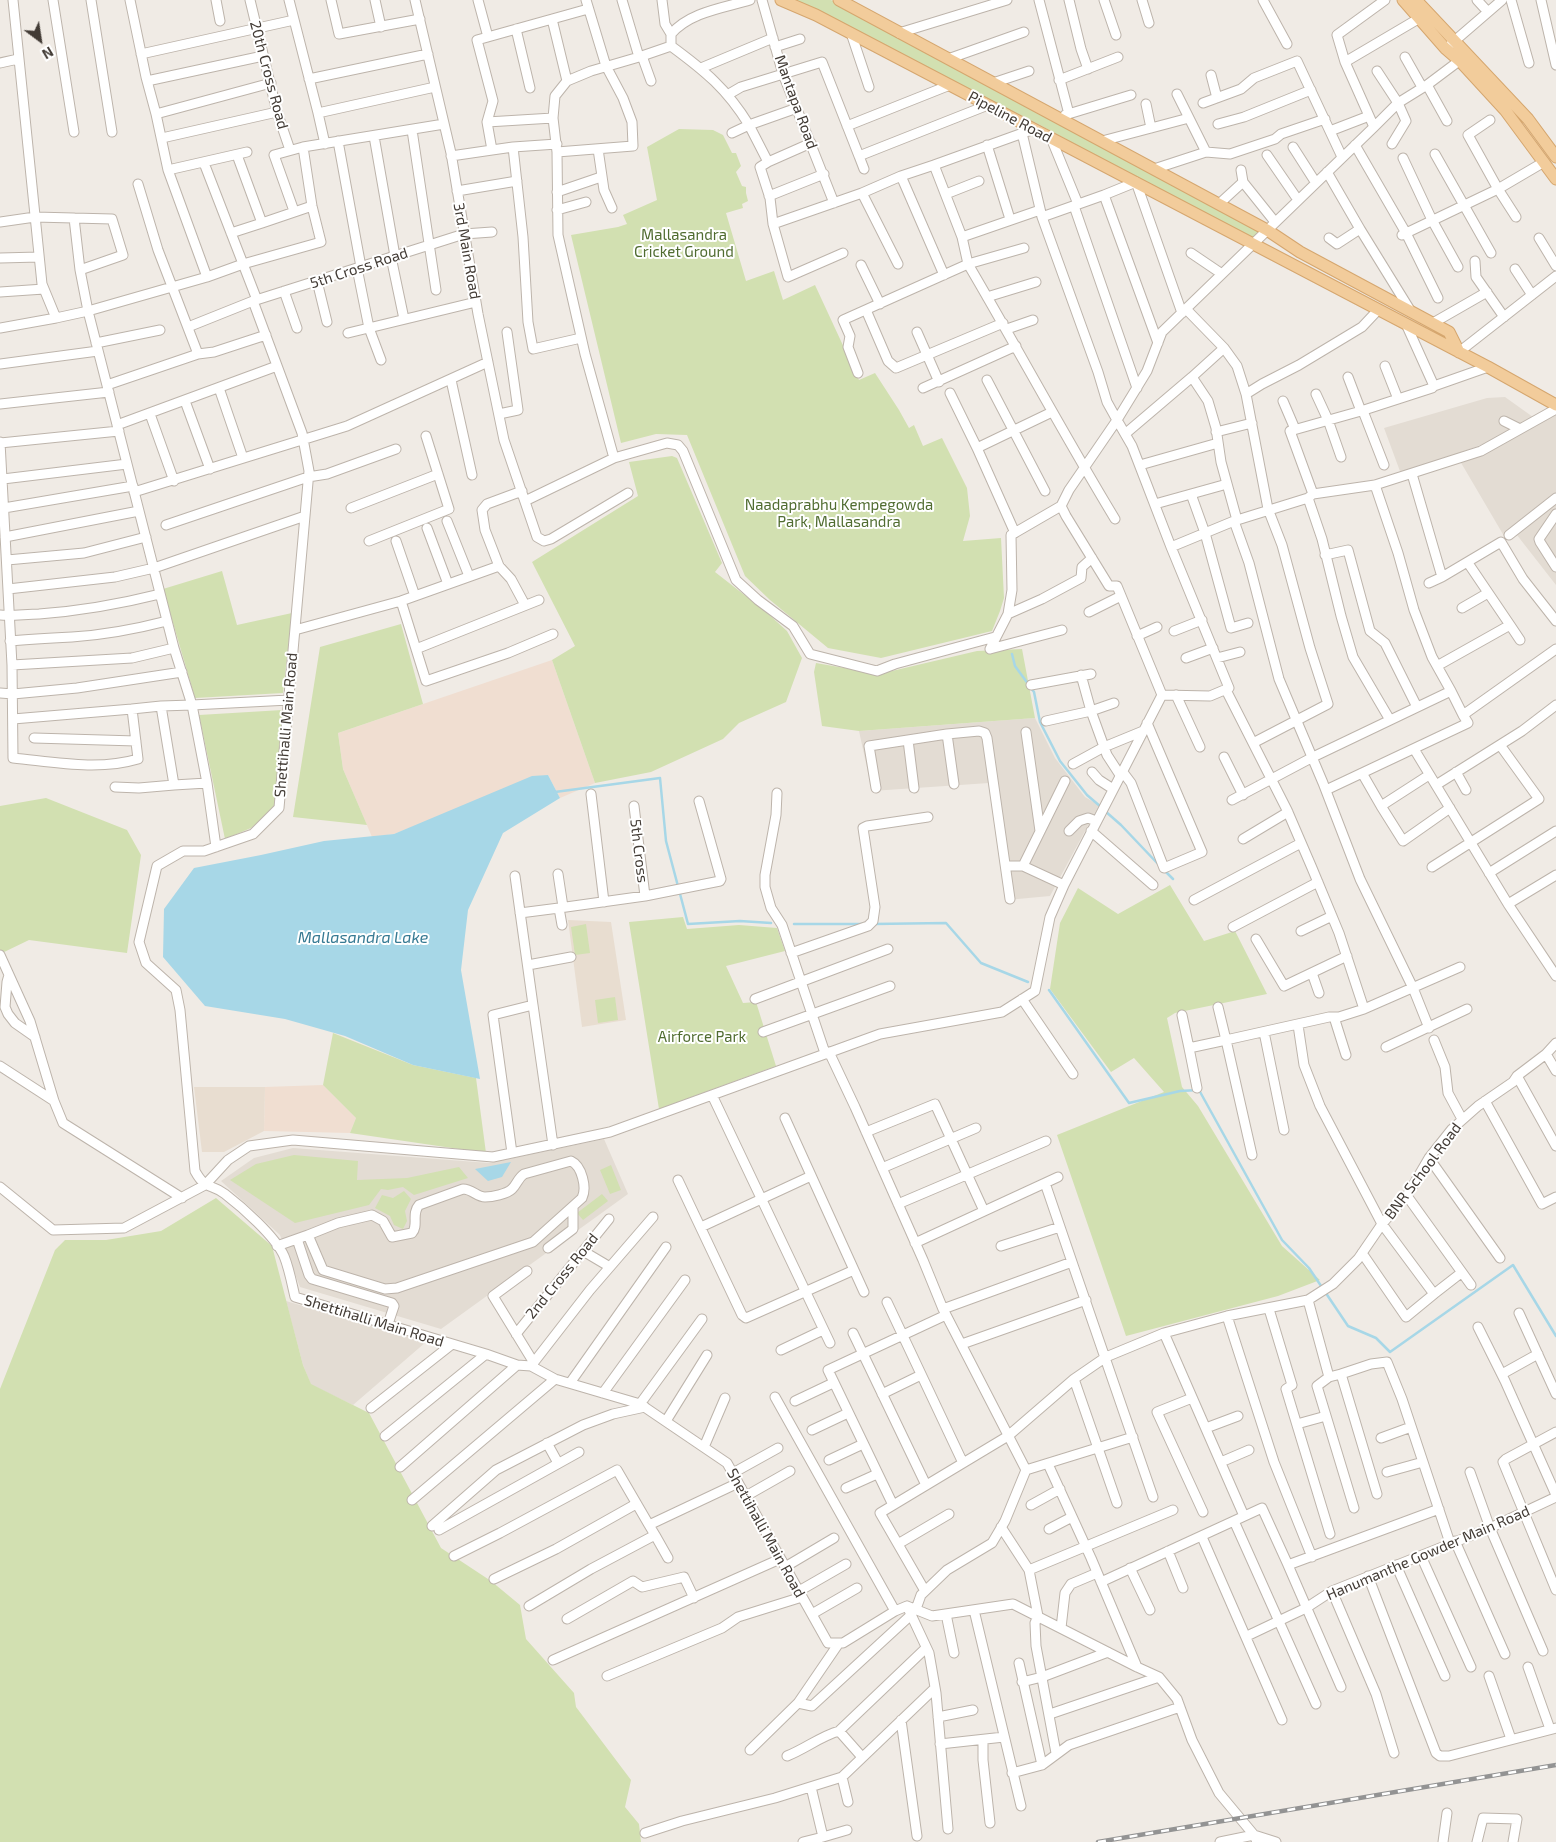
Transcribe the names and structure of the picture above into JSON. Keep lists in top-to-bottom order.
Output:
{
  "streets": {
    "main road": ["Pipeline Road"],
    "street": [
      "20th Cross Road",
      "Mantapa Road",
      "3rd Main Road",
      "5th Cross Road",
      "Shettihalli Main Road",
      "5th Cross",
      "BNR School Road",
      "2nd Cross Road",
      "Hanumanthe Gowder Main Road"
    ]
  },
  "crossings": [
    ["3rd Main Road", "5th Cross Road"],
    ["5th Cross Road", "Shettihalli Main Road"]
  ],
  "water": ["Mallasandra Lake"],
  "parks": ["Mallasandra Cricket Ground", "Naadaprabhu Kempegowda Park, Mallasandra", "Airforce Park"],
  "north": "bottom right"
}
